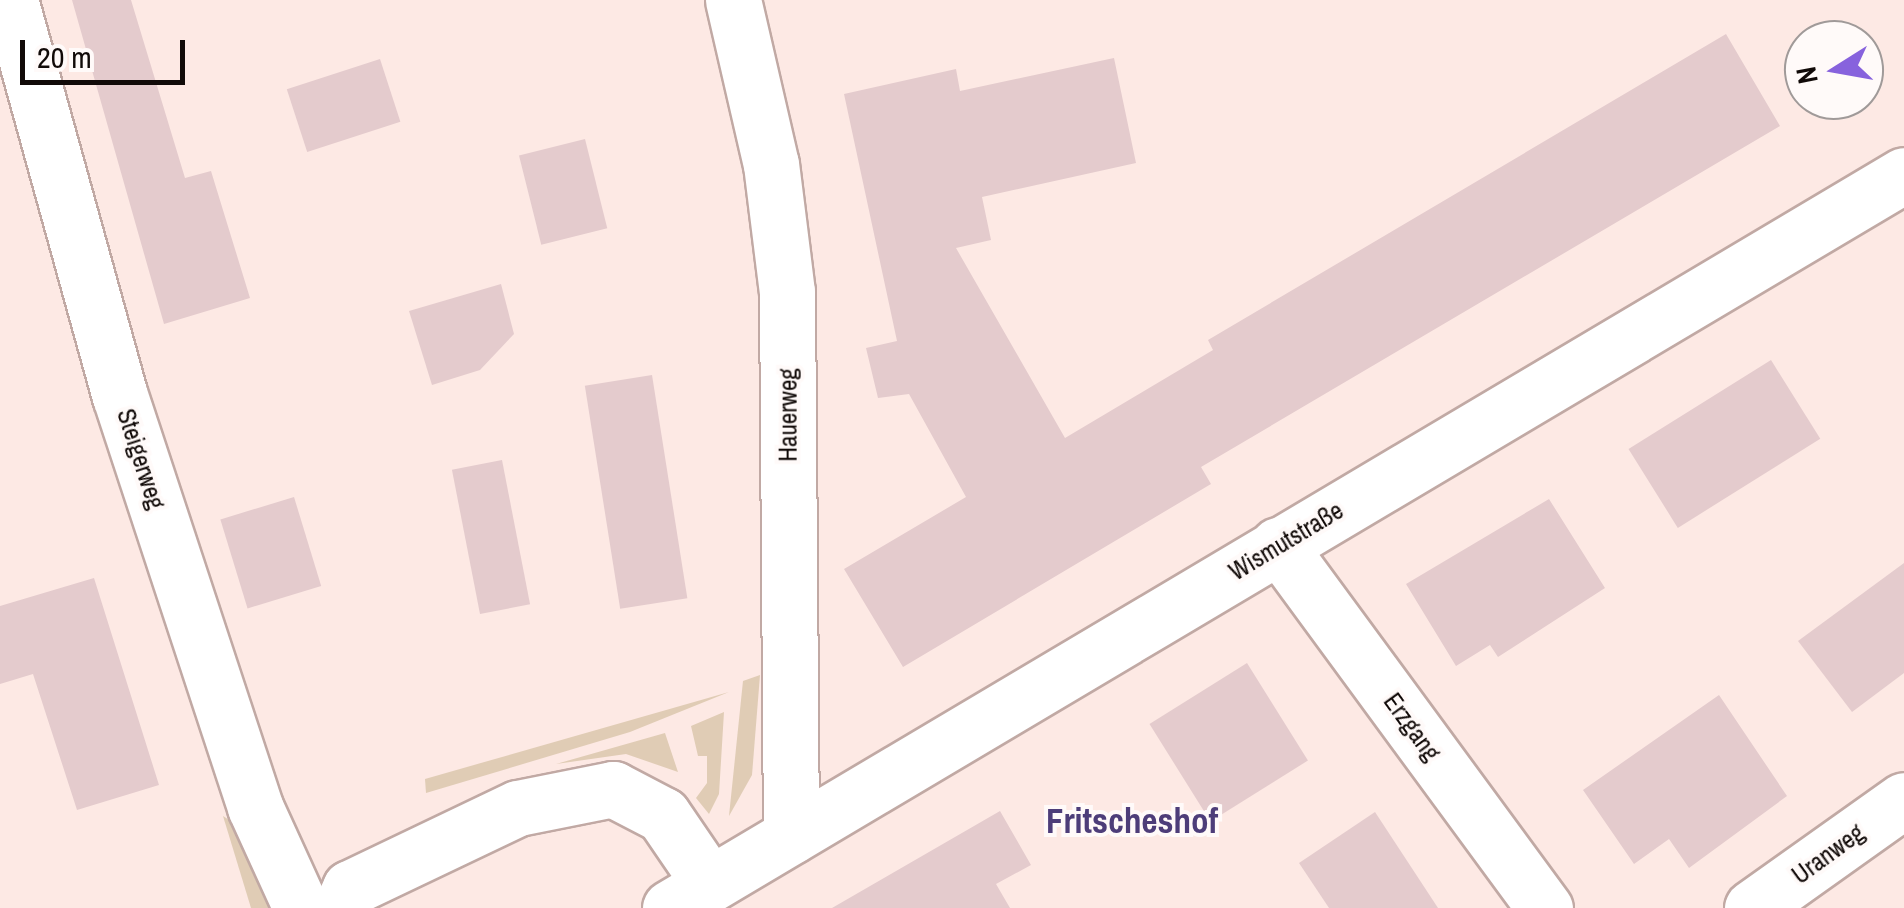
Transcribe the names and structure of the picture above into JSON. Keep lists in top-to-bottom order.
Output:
{
  "streets": {
    "street": [
      "Hauerweg",
      "Steigerweg",
      "Wismutstraße",
      "Erzgang",
      "Uranweg"
    ]
  },
  "crossings": [
    ["Hauerweg", "Wismutstraße"],
    ["Wismutstraße", "Erzgang"]
  ],
  "districts": ["Fritscheshof"],
  "scale_bar": "20 m",
  "north": "left"
}
